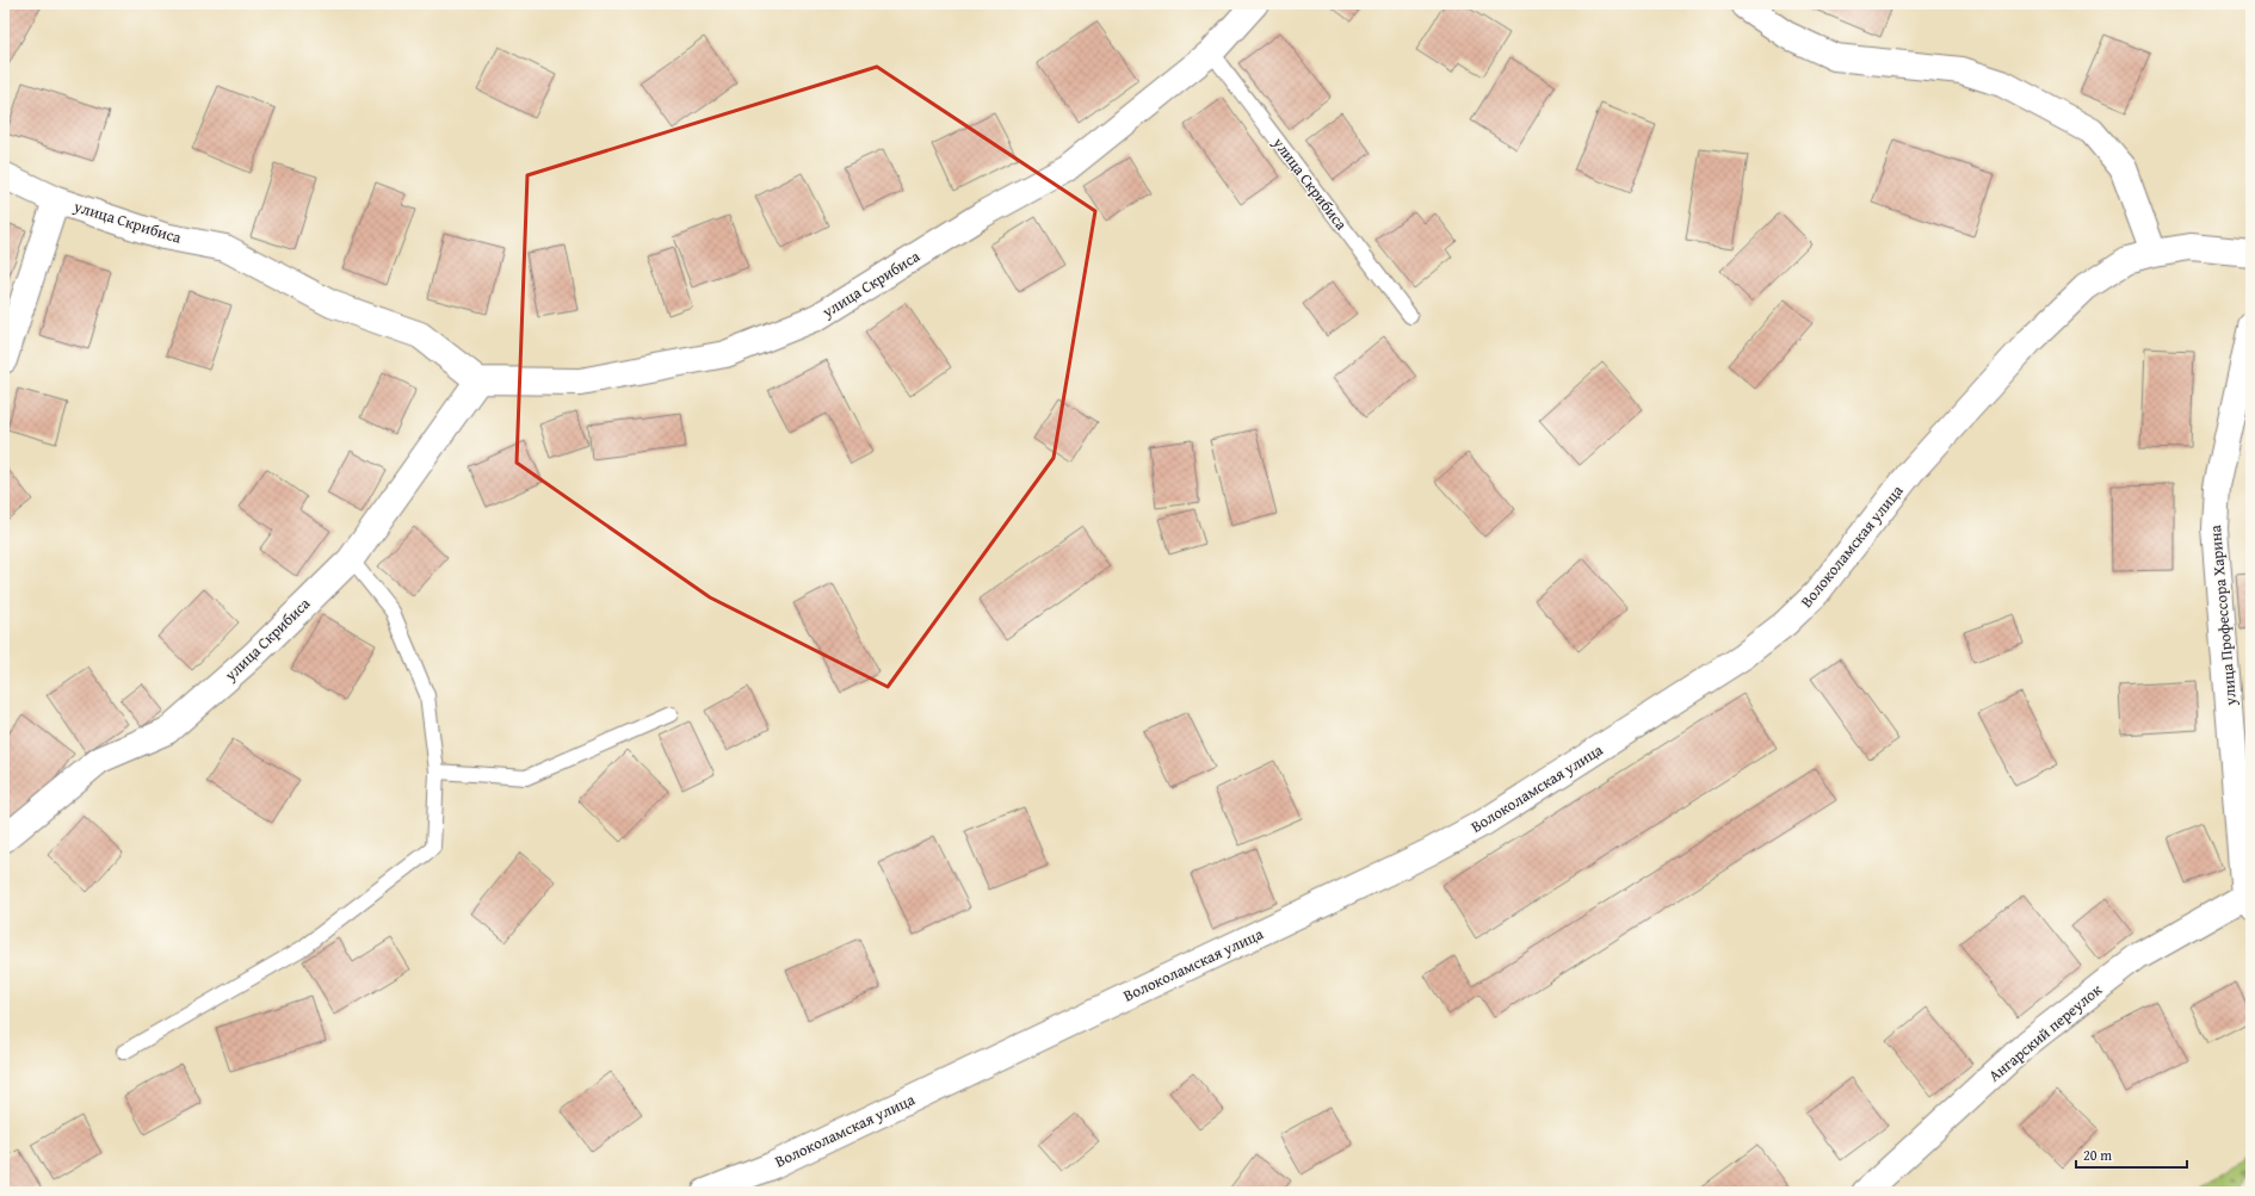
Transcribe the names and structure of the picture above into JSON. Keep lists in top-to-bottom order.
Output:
{
  "streets": {
    "street": [
      "улица Скрибиса",
      "Волоколамская улица",
      "улица Профессора Харина",
      "Ангарский переулок"
    ]
  },
  "crossings": [
    ["улица Профессора Харина", "Ангарский переулок"]
  ],
  "scale_bar": "20 m"
}
